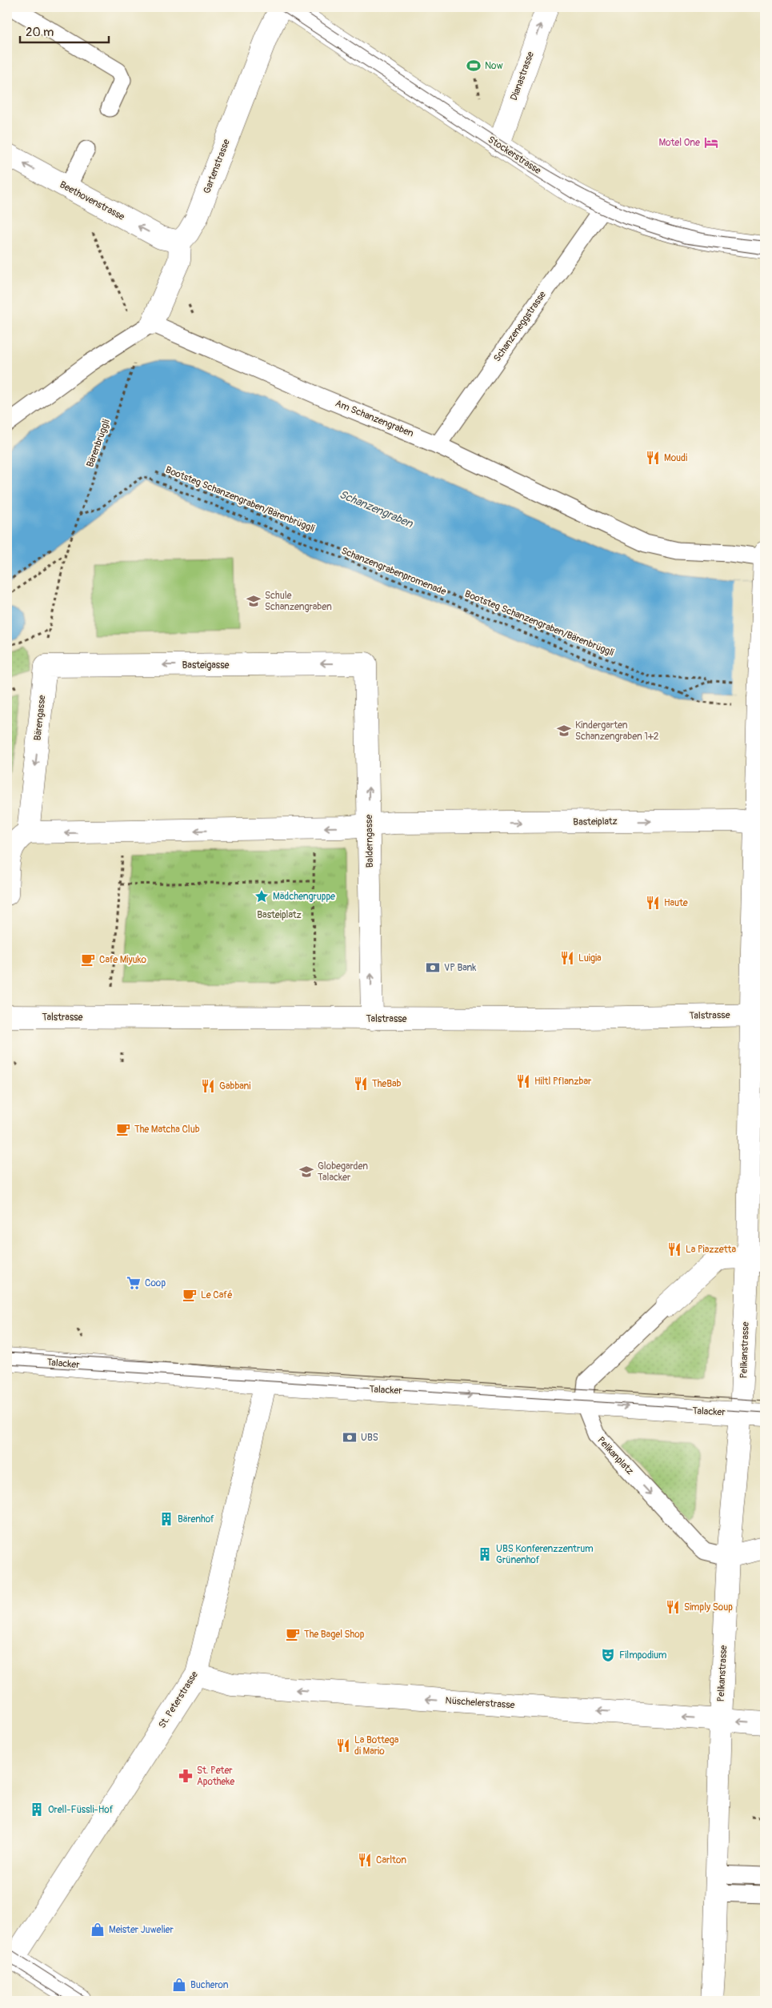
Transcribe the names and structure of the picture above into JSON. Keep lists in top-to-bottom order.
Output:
{
  "streets": {
    "street": [
      "Dianastrasse",
      "Stockerstrasse",
      "Gartenstrasse",
      "Beethovenstrasse",
      "Basteigasse",
      "Bärengasse",
      "Basteiplatz",
      "Balderngasse",
      "Talstrasse",
      "Pelikanstrasse",
      "Talacker",
      "Pelikanplatz",
      "St. Peterstrasse",
      "Nüschelerstrasse"
    ],
    "lane": ["Schanzeneggstrasse", "Am Schanzengraben"],
    "path": ["Bärenbrüggli", "Bootsteg Schanzengraben/Bärenbrüggli", "Schanzengrabenpromenade"]
  },
  "crossings": [
    ["Dianastrasse", "Stockerstrasse"],
    ["Stockerstrasse", "Schanzeneggstrasse"],
    ["Gartenstrasse", "Beethovenstrasse"],
    ["Schanzeneggstrasse", "Am Schanzengraben"],
    ["Am Schanzengraben", "Pelikanstrasse"],
    ["Bärenbrüggli", "Schanzengrabenpromenade"],
    ["Basteigasse", "Bärengasse"],
    ["Basteigasse", "Balderngasse"],
    ["Bärengasse", "Basteiplatz"],
    ["Basteiplatz", "Balderngasse"],
    ["Basteiplatz", "Pelikanstrasse"],
    ["Balderngasse", "Talstrasse"],
    ["Talstrasse", "Pelikanstrasse"],
    ["Pelikanstrasse", "Talacker"],
    ["Pelikanstrasse", "Pelikanplatz"],
    ["Pelikanstrasse", "Nüschelerstrasse"],
    ["Talacker", "Pelikanplatz"],
    ["Talacker", "St. Peterstrasse"],
    ["St. Peterstrasse", "Nüschelerstrasse"]
  ],
  "one_way": [
    "Dianastrasse",
    "Beethovenstrasse",
    "Basteigasse",
    "Bärengasse",
    "Balderngasse",
    "Talacker",
    "Pelikanplatz",
    "Nüschelerstrasse"
  ],
  "water": ["Schanzengraben"],
  "parks": ["Basteiplatz"],
  "places": {
    "sports": ["Now"],
    "hotel": ["Motel One"],
    "restaurant": [
      "Moudi",
      "Haute",
      "Luigia",
      "Hiltl Pflanzbar",
      "TheBab",
      "Gabbani",
      "La Piazzetta",
      "Simply Soup",
      "La Bottega di Mario",
      "Carlton"
    ],
    "school or university": ["Schule Schanzengraben", "Kindergarten Schanzengraben 1+2", "Globegarden Talacker"],
    "place": ["Mädchengruppe"],
    "cafe": [
      "Cafe Miyuko",
      "The Matcha Club",
      "Le Café",
      "The Bagel Shop"
    ],
    "bank": ["VP Bank", "UBS"],
    "supermarket": ["Coop"],
    "building": ["Bärenhof", "UBS Konferenzzentrum Grünenhof", "Orell-Füssli-Hof"],
    "theatre": ["Filmpodium"],
    "pharmacy": ["St. Peter Apotheke"],
    "shop": ["Meister Juwelier", "Bucheron"]
  },
  "scale_bar": "20 m"
}
